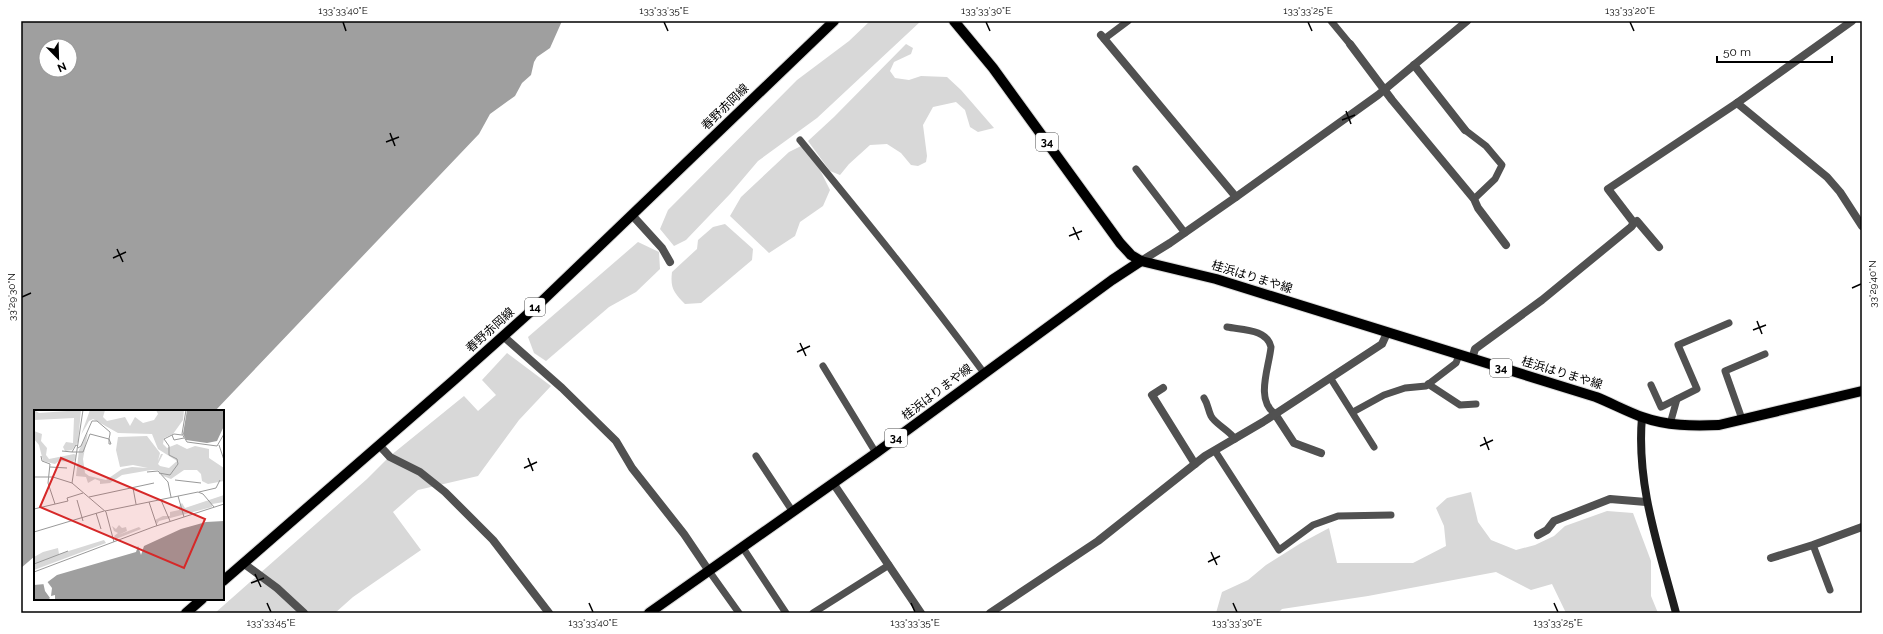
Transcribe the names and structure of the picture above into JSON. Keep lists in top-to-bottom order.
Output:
{
  "streets": {
    "main road": [
      "春野赤岡線",
      "34",
      "桂浜はりまや線",
      "14"
    ]
  },
  "scale_bar": "50 m",
  "north": "bottom right",
  "coordinates": [
    "133°33'40\"E",
    "133°33'35\"E",
    "133°33'30\"E",
    "133°33'25\"E",
    "133°33'20\"E",
    "33°29'40\"N",
    "33°29'30\"N",
    "133°33'45\"E"
  ]
}
